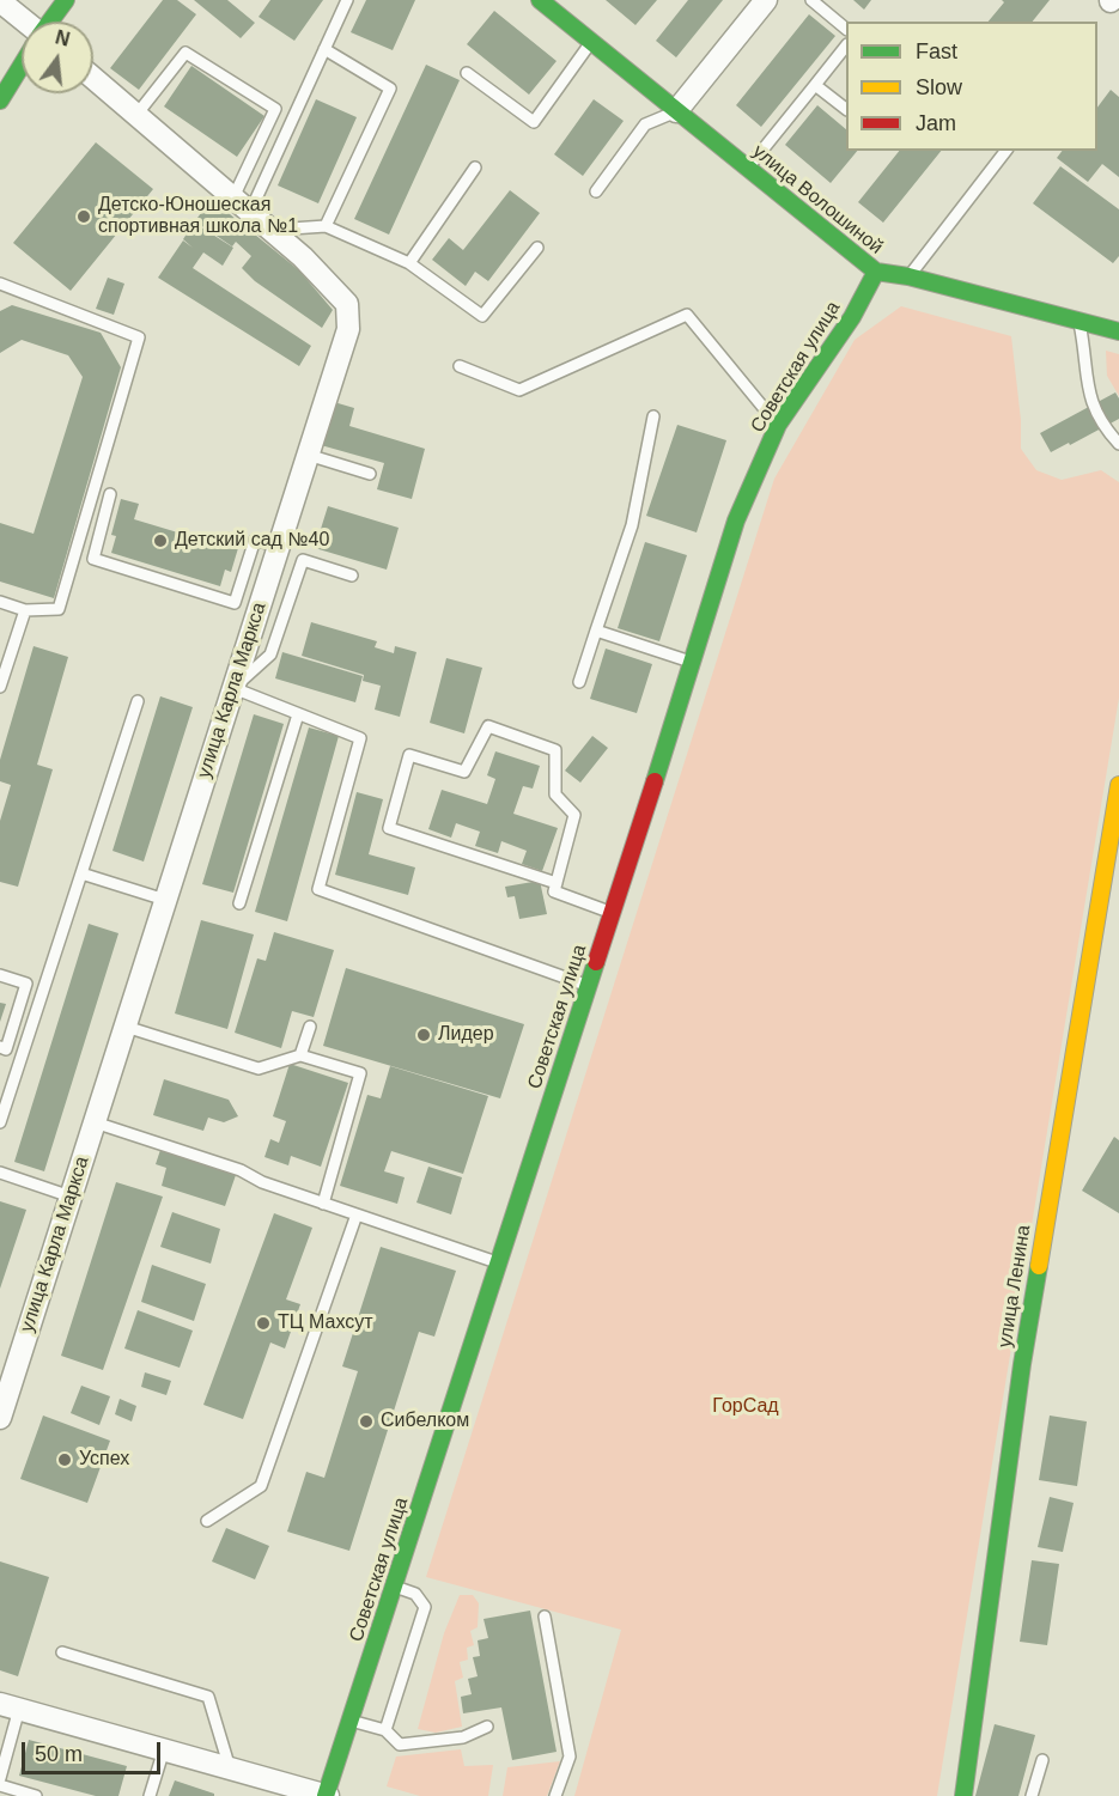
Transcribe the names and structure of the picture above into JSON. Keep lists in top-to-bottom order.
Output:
{
  "streets": {
    "street": [
      "улица Волошиной",
      "Советская улица",
      "улица Карла Маркса",
      "улица Ленина"
    ]
  },
  "crossings": [
    ["улица Волошиной", "Советская улица"]
  ],
  "parks": ["ГорСад"],
  "places": [
    "Детско-Юношеская спортивная школа №1",
    "Детский сад №40",
    "Лидер",
    "ТЦ Махсут",
    "Сибелком",
    "Успех"
  ],
  "legend": ["Fast", "Slow", "Jam"],
  "scale_bar": "50 m",
  "north": "top"
}
